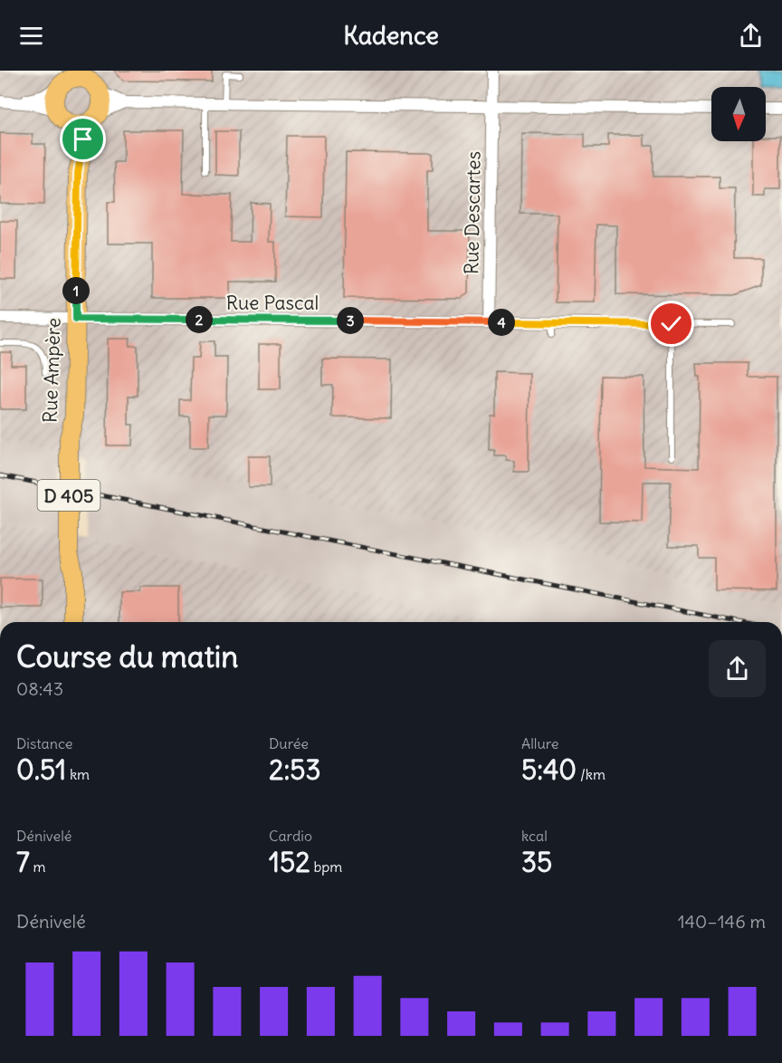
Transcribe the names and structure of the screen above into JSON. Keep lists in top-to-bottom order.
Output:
{
  "streets": {
    "main road": ["Rue Ampère", "D 405"],
    "street": ["Rue Descartes", "Rue Pascal"]
  },
  "crossings": [
    ["Rue Descartes", "Rue Pascal"],
    ["Rue Pascal", "Rue Ampère"]
  ],
  "north": "bottom",
  "page": {
    "header": "Kadence",
    "pins": [
      "1",
      "2",
      "3",
      "4"
    ],
    "heading": ["Course du matin", "08:43"],
    "stats": [
      ["Distance", "0.51 km"],
      ["Durée", "2:53"],
      ["Allure", "5:40 /km"],
      ["Dénivelé", "7 m"],
      ["Cardio", "152 bpm"],
      ["kcal", "35"]
    ],
    "chart": ["Dénivelé", "140–146 m"]
  }
}
